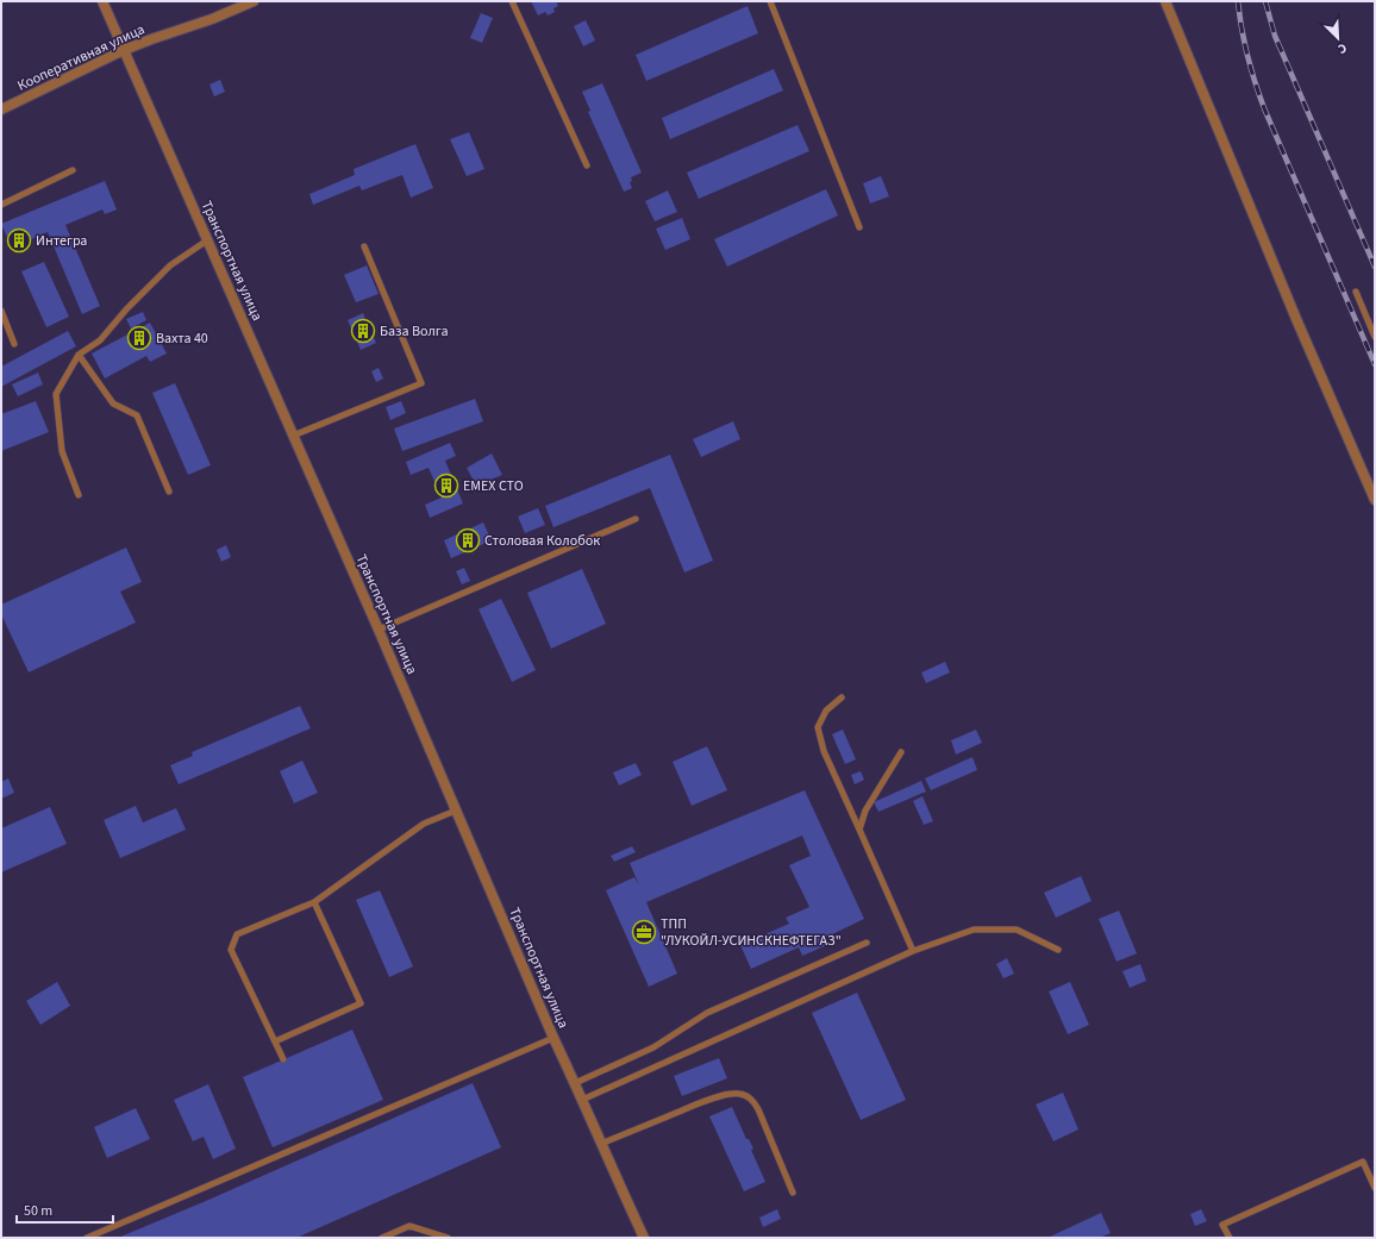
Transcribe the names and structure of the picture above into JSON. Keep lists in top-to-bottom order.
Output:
{
  "streets": {
    "street": ["Кооперативная улица", "Транспортная улица"]
  },
  "crossings": [
    ["Кооперативная улица", "Транспортная улица"]
  ],
  "places": {
    "building": [
      "Интегра",
      "База Волга",
      "Вахта 40",
      "EMEX СТО",
      "Столовая Колобок"
    ],
    "office": ["ТПП \"ЛУКОЙЛ-УСИНСКНЕФТЕГАЗ\""]
  },
  "scale_bar": "50 m",
  "north": "bottom right"
}
